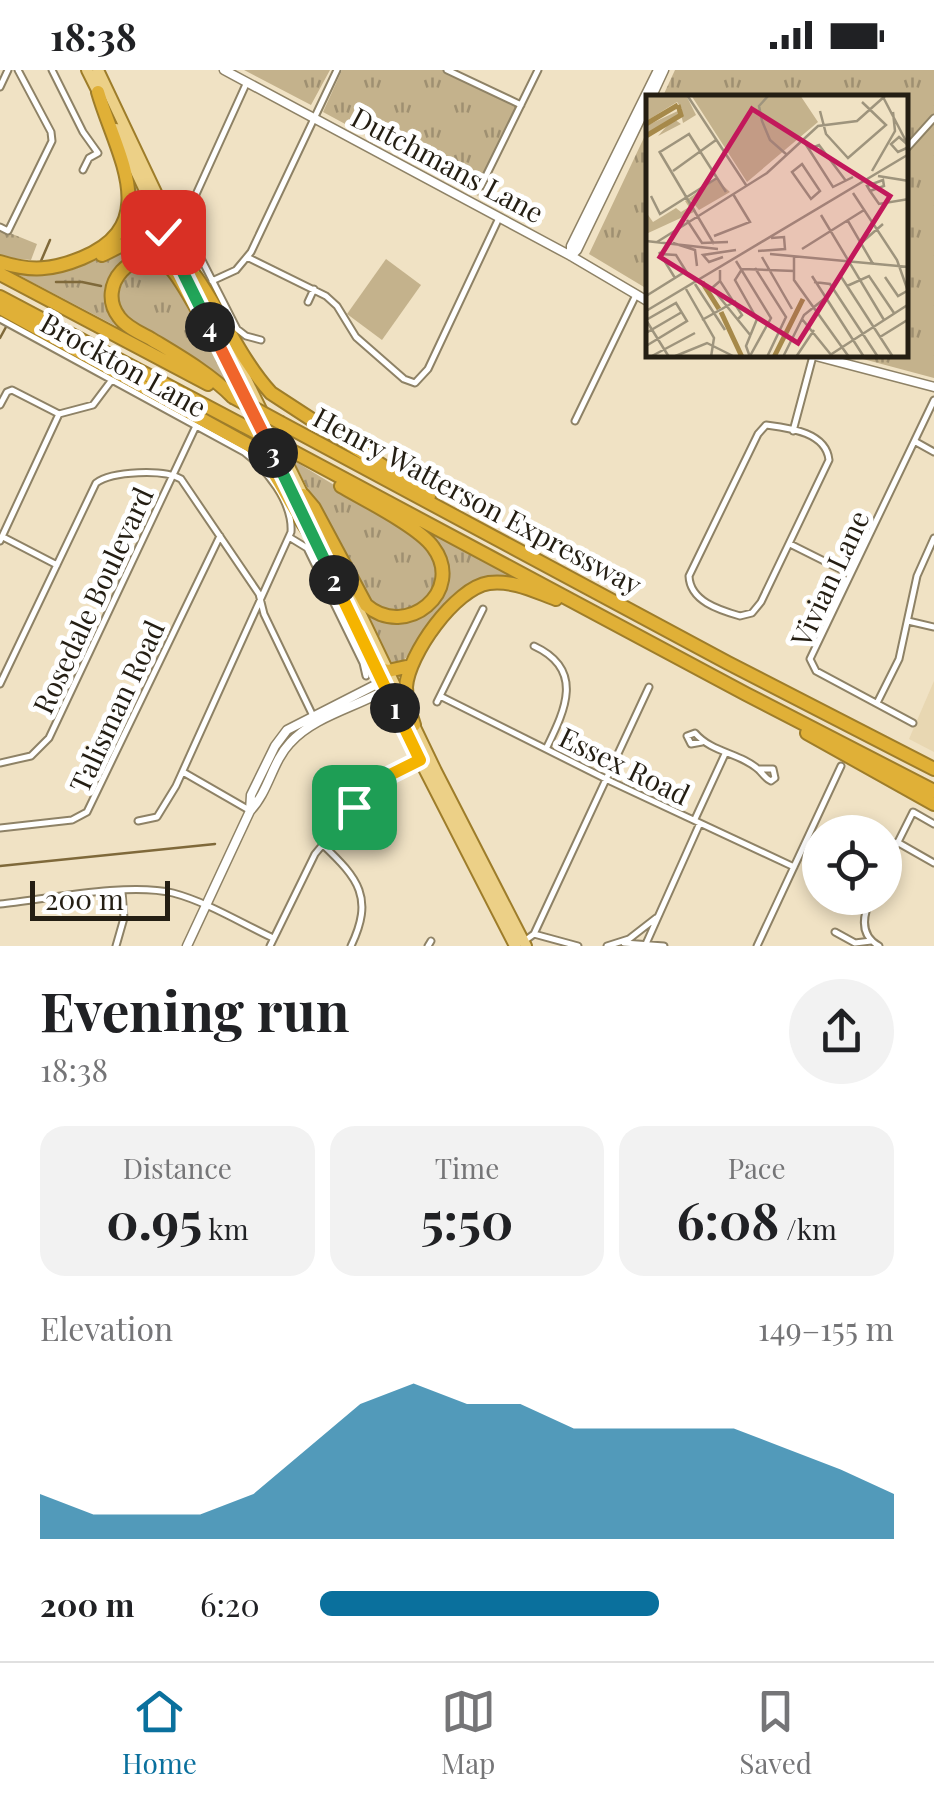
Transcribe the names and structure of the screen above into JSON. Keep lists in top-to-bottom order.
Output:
{
  "streets": {
    "highway": ["Henry Watterson Expressway"],
    "main road": ["Dutchmans Lane"],
    "street": [
      "Brockton Lane",
      "Vivian Lane",
      "Rosedale Boulevard",
      "Talisman Road",
      "Essex Road"
    ]
  },
  "crossings": [
    ["Brockton Lane", "Rosedale Boulevard"]
  ],
  "scale_bar": "200 m",
  "page": {
    "status": "18:38",
    "pins": [
      "4",
      "3",
      "2",
      "1"
    ],
    "scale": "200 m",
    "heading": ["Evening run", "18:38"],
    "stats": [
      ["Distance", "0.95 km"],
      ["Time", "5:50"],
      ["Pace", "6:08 /km"]
    ],
    "chart": ["Elevation", "149–155 m"],
    "list": [
      {
        "name": "200 m",
        "note": "6:20"
      }
    ],
    "tabs": ["Home", "Map", "Saved"]
  }
}
